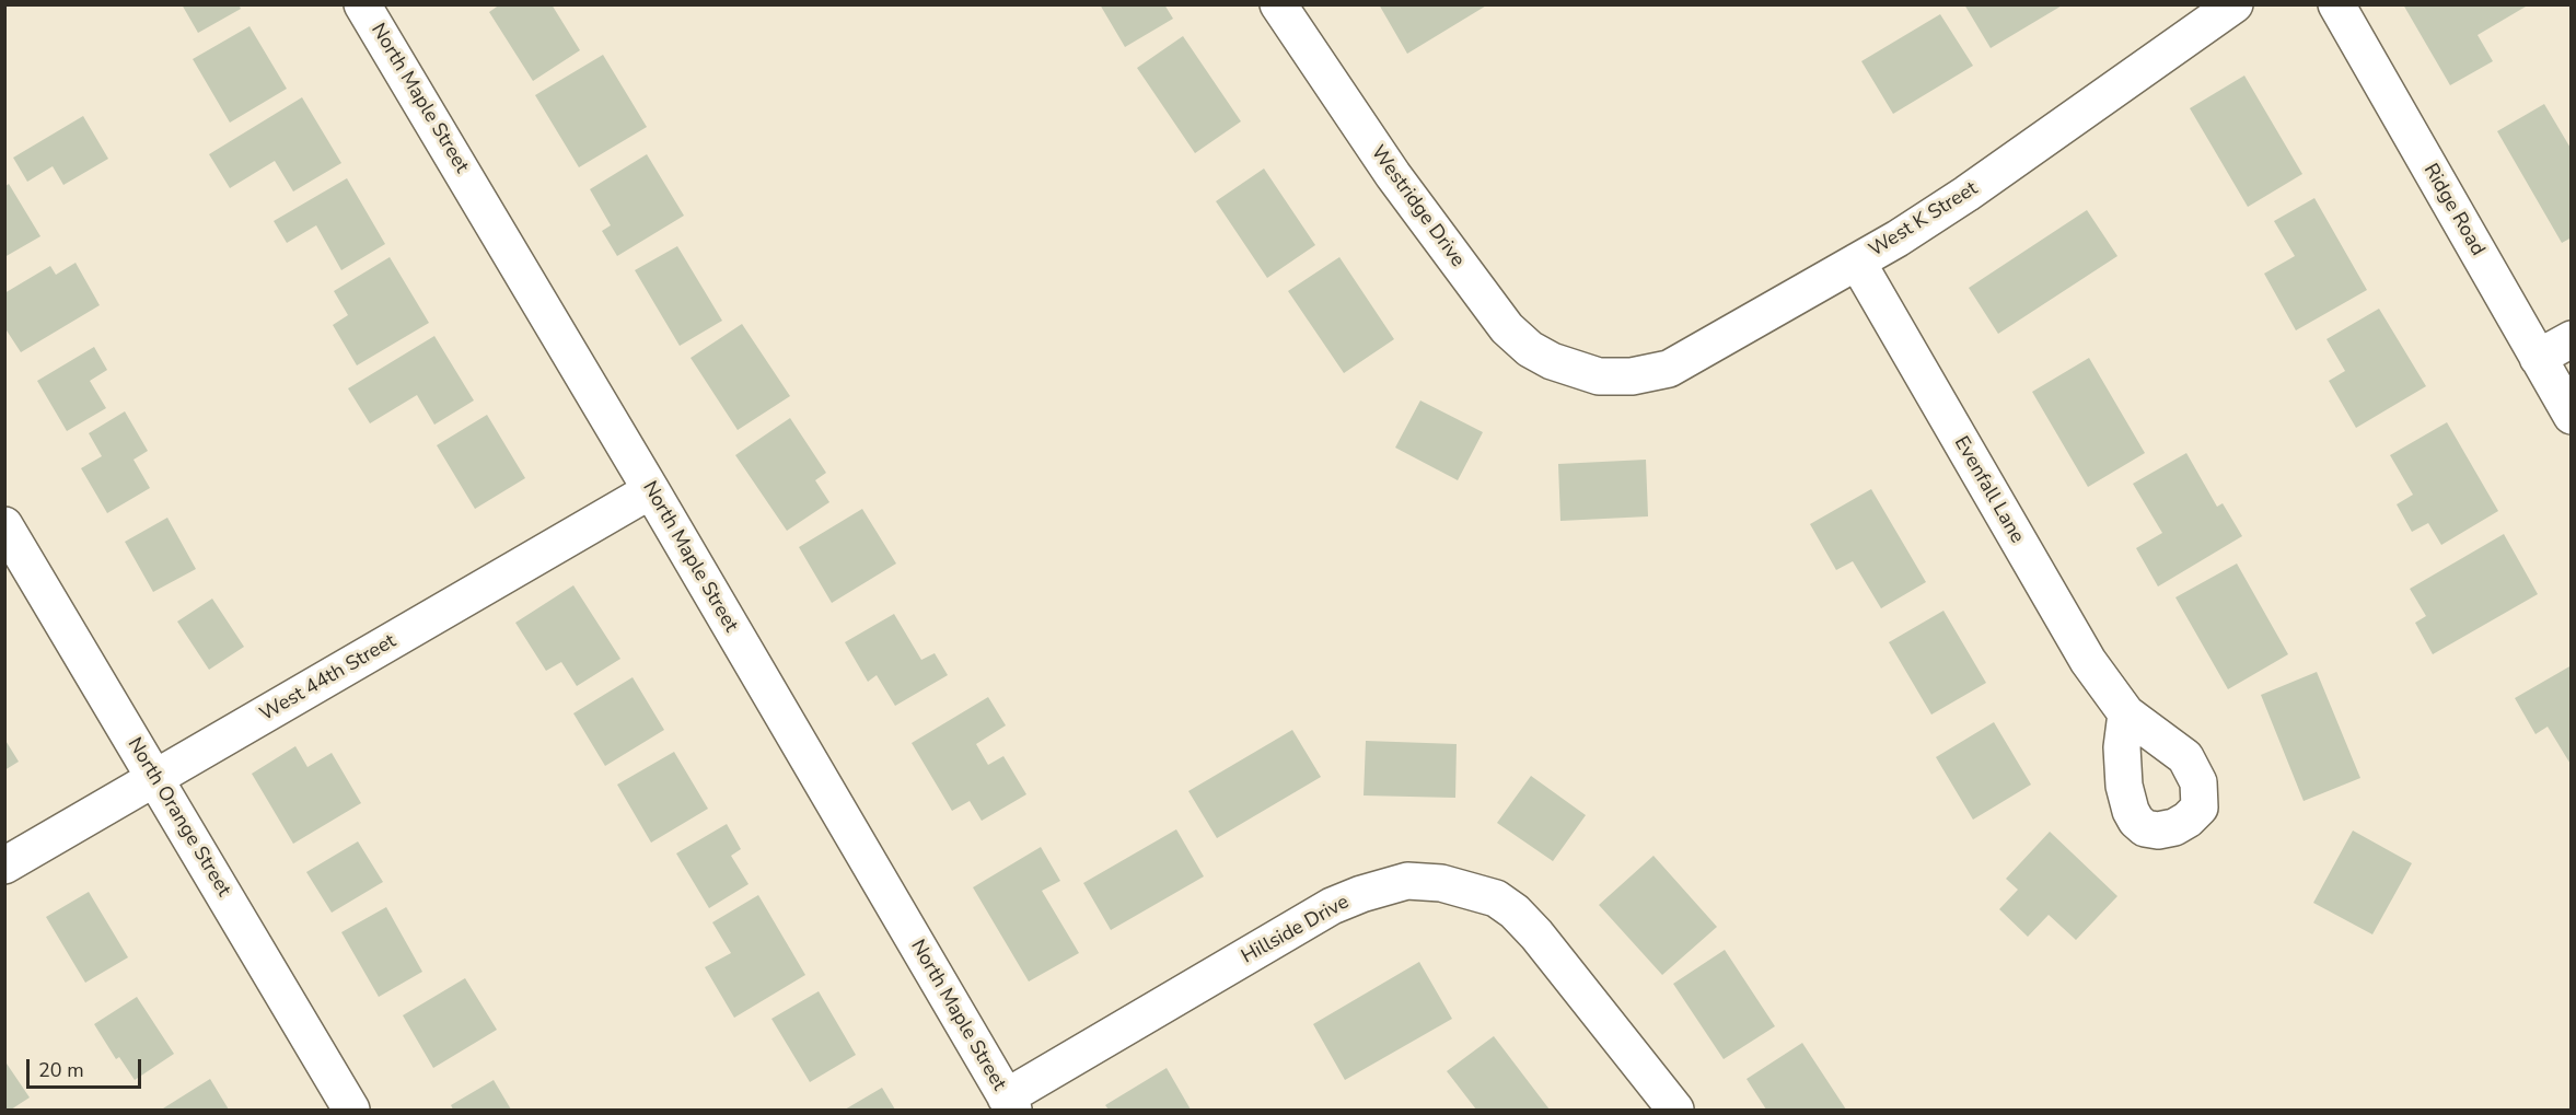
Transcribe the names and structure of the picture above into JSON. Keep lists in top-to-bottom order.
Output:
{
  "streets": {
    "street": [
      "North Maple Street",
      "Westridge Drive",
      "Ridge Road",
      "West K Street",
      "Evenfall Lane",
      "West 44th Street",
      "North Orange Street",
      "Hillside Drive"
    ]
  },
  "crossings": [
    ["North Maple Street", "West 44th Street"],
    ["North Maple Street", "Hillside Drive"],
    ["Westridge Drive", "West K Street"],
    ["West K Street", "Evenfall Lane"],
    ["West 44th Street", "North Orange Street"]
  ],
  "scale_bar": "20 m"
}
